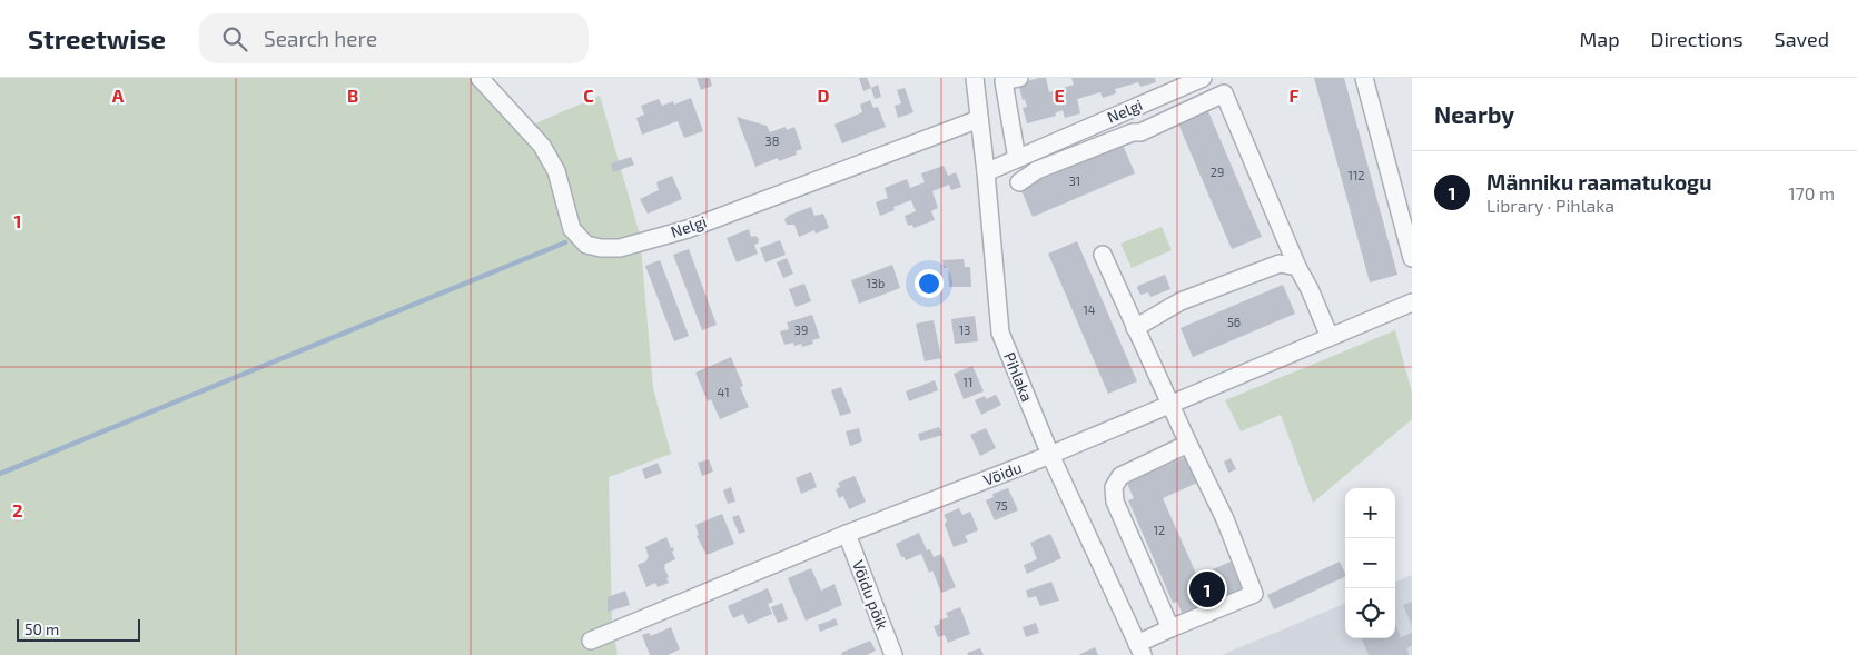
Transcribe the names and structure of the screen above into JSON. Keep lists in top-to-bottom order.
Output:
{
  "streets": {
    "street": [
      "Nelgi",
      "Pihlaka",
      "Võidu",
      "Võidu põik"
    ]
  },
  "crossings": [
    ["Nelgi", "Pihlaka"],
    ["Pihlaka", "Võidu"],
    ["Võidu", "Võidu põik"]
  ],
  "house_numbers": [
    "38",
    "29",
    "112",
    "31",
    "13b",
    "14",
    "56",
    "39",
    "13",
    "11",
    "41",
    "75",
    "12"
  ],
  "scale_bar": "50 m",
  "page": {
    "header": "Streetwise",
    "search": "Search here",
    "nav": ["Map", "Directions", "Saved"],
    "heading": "Nearby",
    "list": [
      {
        "mark": "1",
        "name": "Männiku raamatukogu",
        "note": "Library · Pihlaka",
        "value": "170 m"
      }
    ],
    "map_buttons": ["+", "−"],
    "pins": "1",
    "scale": "50 m"
  },
  "grid": {
    "columns": [
      "A",
      "B",
      "C",
      "D",
      "E",
      "F"
    ],
    "rows": ["1", "2"]
  }
}
